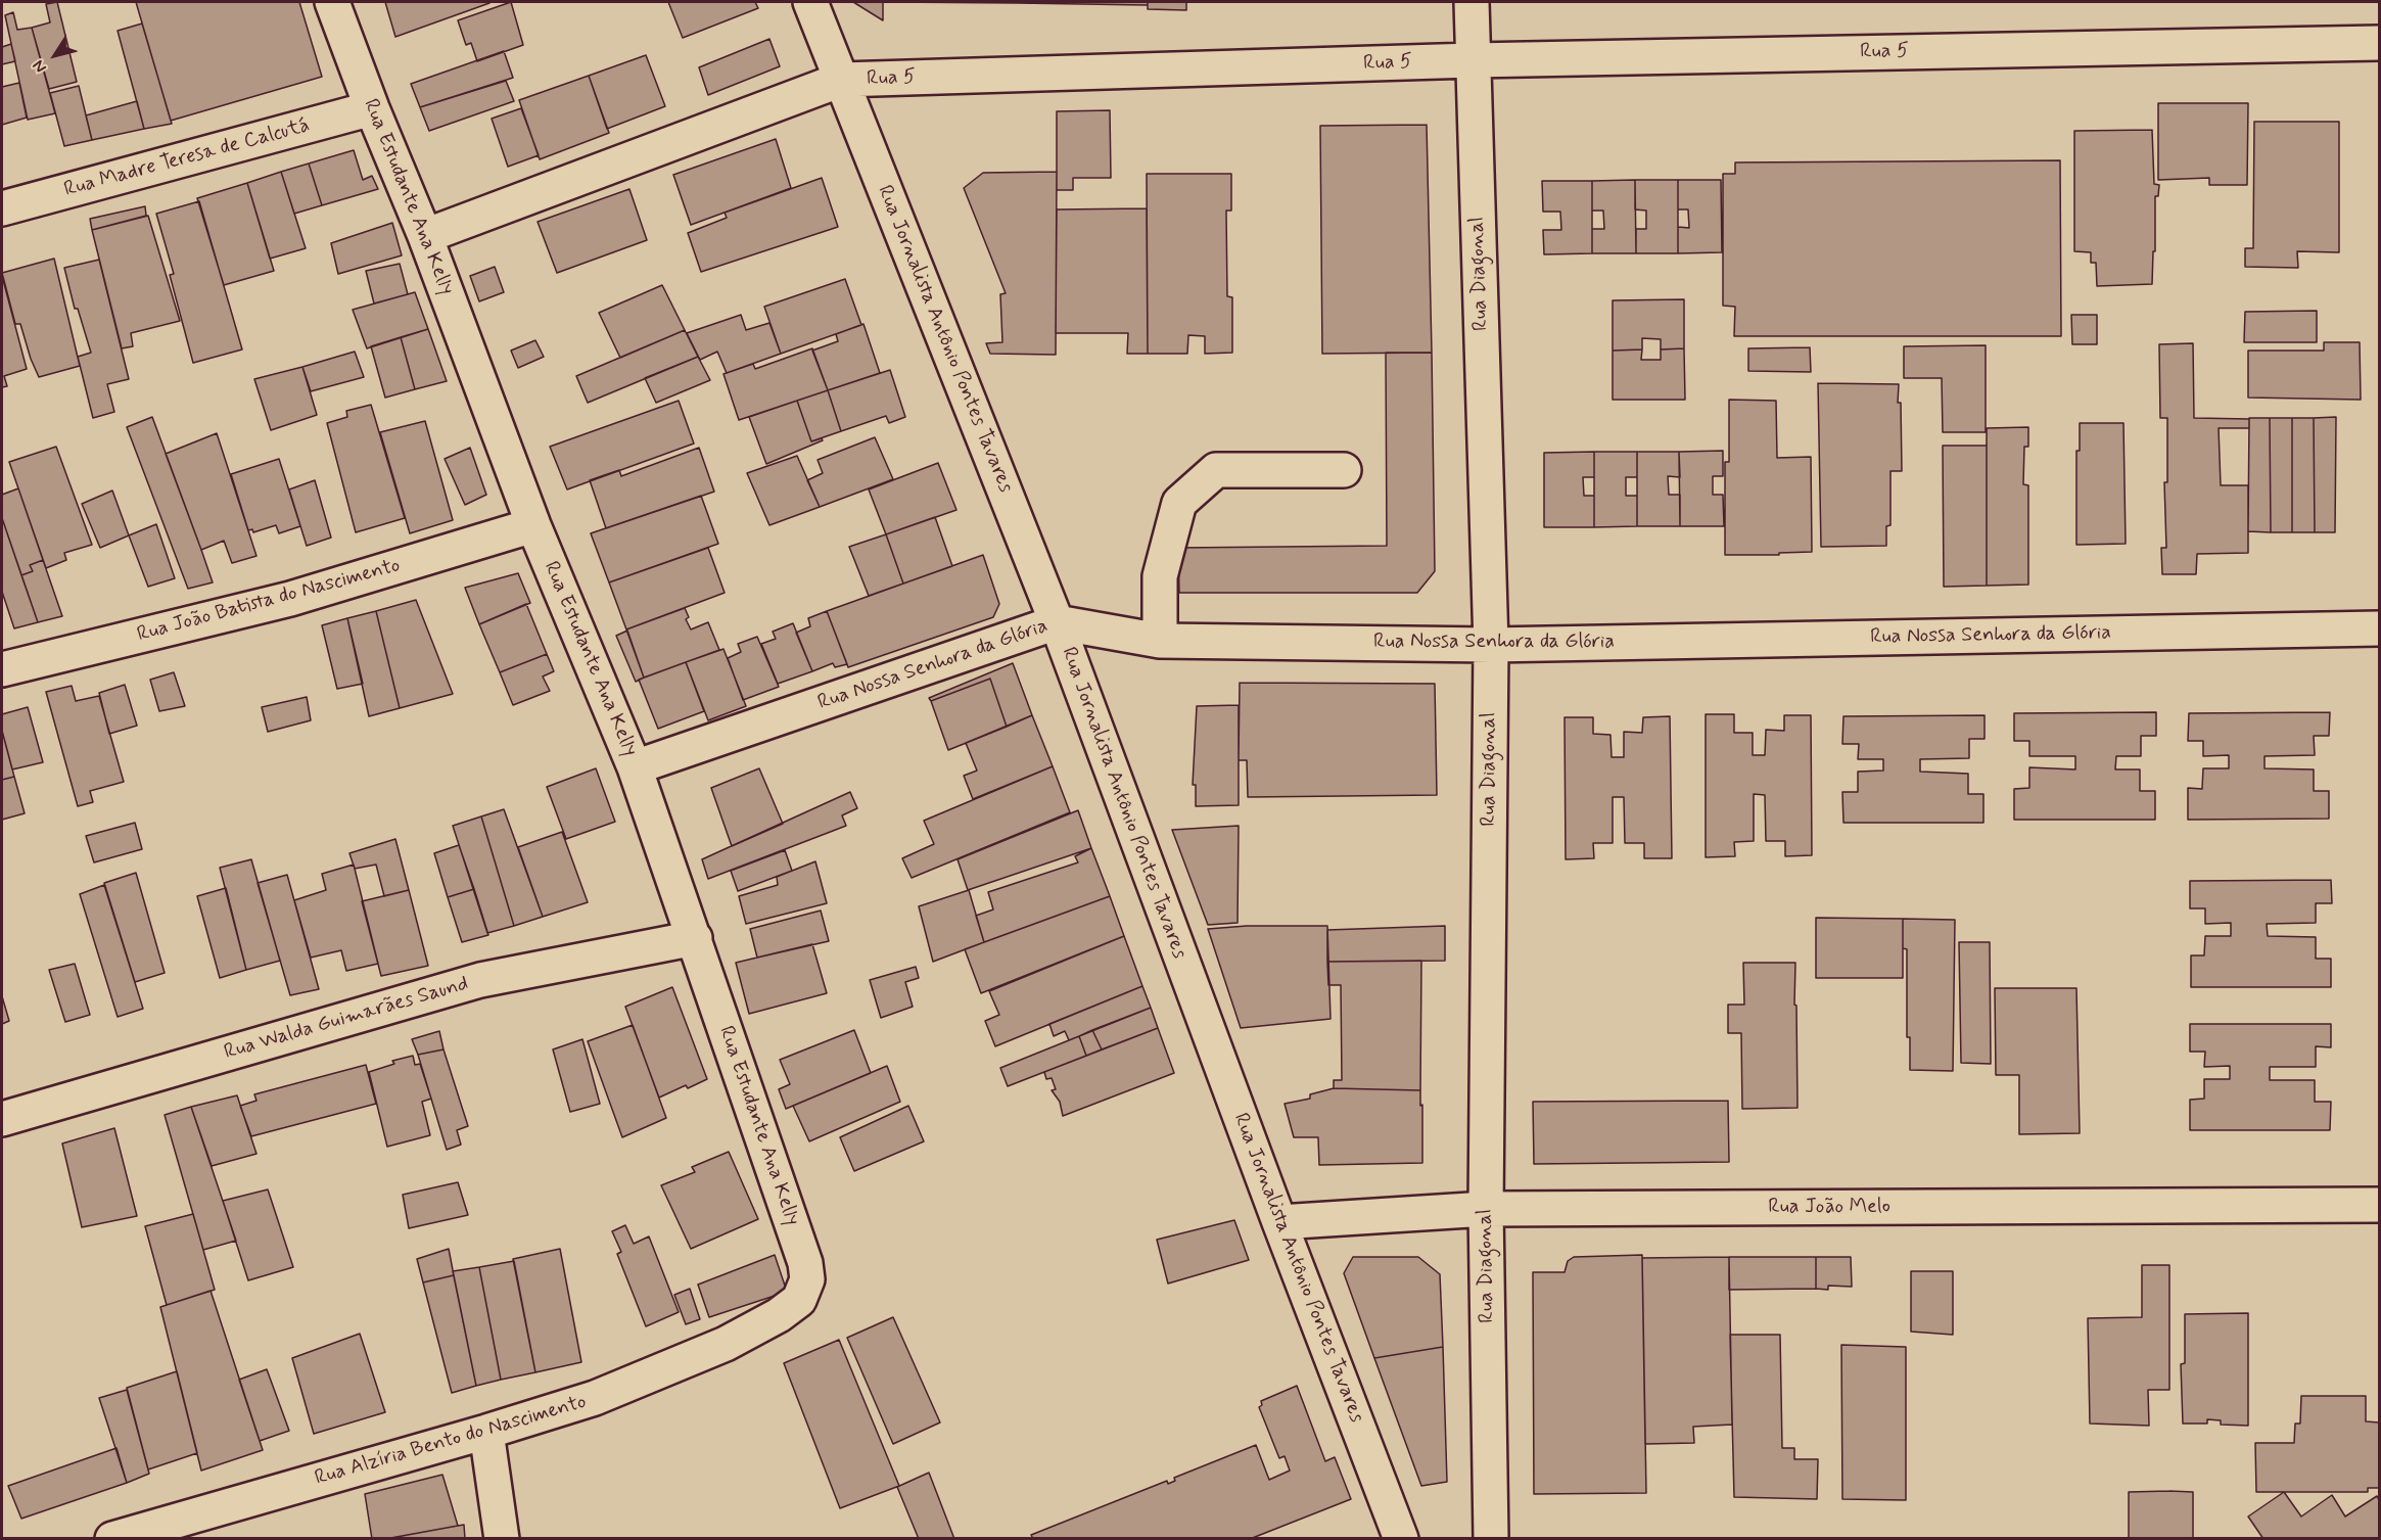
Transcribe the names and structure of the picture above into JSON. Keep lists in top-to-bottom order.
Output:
{
  "streets": {
    "street": [
      "Rua 5",
      "Rua Madre Teresa de Calcutá",
      "Rua Estudante Ana Kelly",
      "Rua Diagonal",
      "Rua Jornalista Antônio Pontes Tavares",
      "Rua João Batista do Nascimento",
      "Rua Nossa Senhora da Glória",
      "Rua Walda Guimarães Saund",
      "Rua João Melo",
      "Rua Alzíria Bento do Nascimento"
    ]
  },
  "crossings": [
    ["Rua 5", "Rua Estudante Ana Kelly"],
    ["Rua 5", "Rua Diagonal"],
    ["Rua 5", "Rua Jornalista Antônio Pontes Tavares"],
    ["Rua Madre Teresa de Calcutá", "Rua Estudante Ana Kelly"],
    ["Rua Estudante Ana Kelly", "Rua João Batista do Nascimento"],
    ["Rua Estudante Ana Kelly", "Rua Nossa Senhora da Glória"],
    ["Rua Estudante Ana Kelly", "Rua Walda Guimarães Saund"],
    ["Rua Estudante Ana Kelly", "Rua Alzíria Bento do Nascimento"],
    ["Rua Diagonal", "Rua Nossa Senhora da Glória"],
    ["Rua Diagonal", "Rua João Melo"],
    ["Rua Jornalista Antônio Pontes Tavares", "Rua Nossa Senhora da Glória"],
    ["Rua Jornalista Antônio Pontes Tavares", "Rua João Melo"]
  ],
  "north": "bottom left"
}
